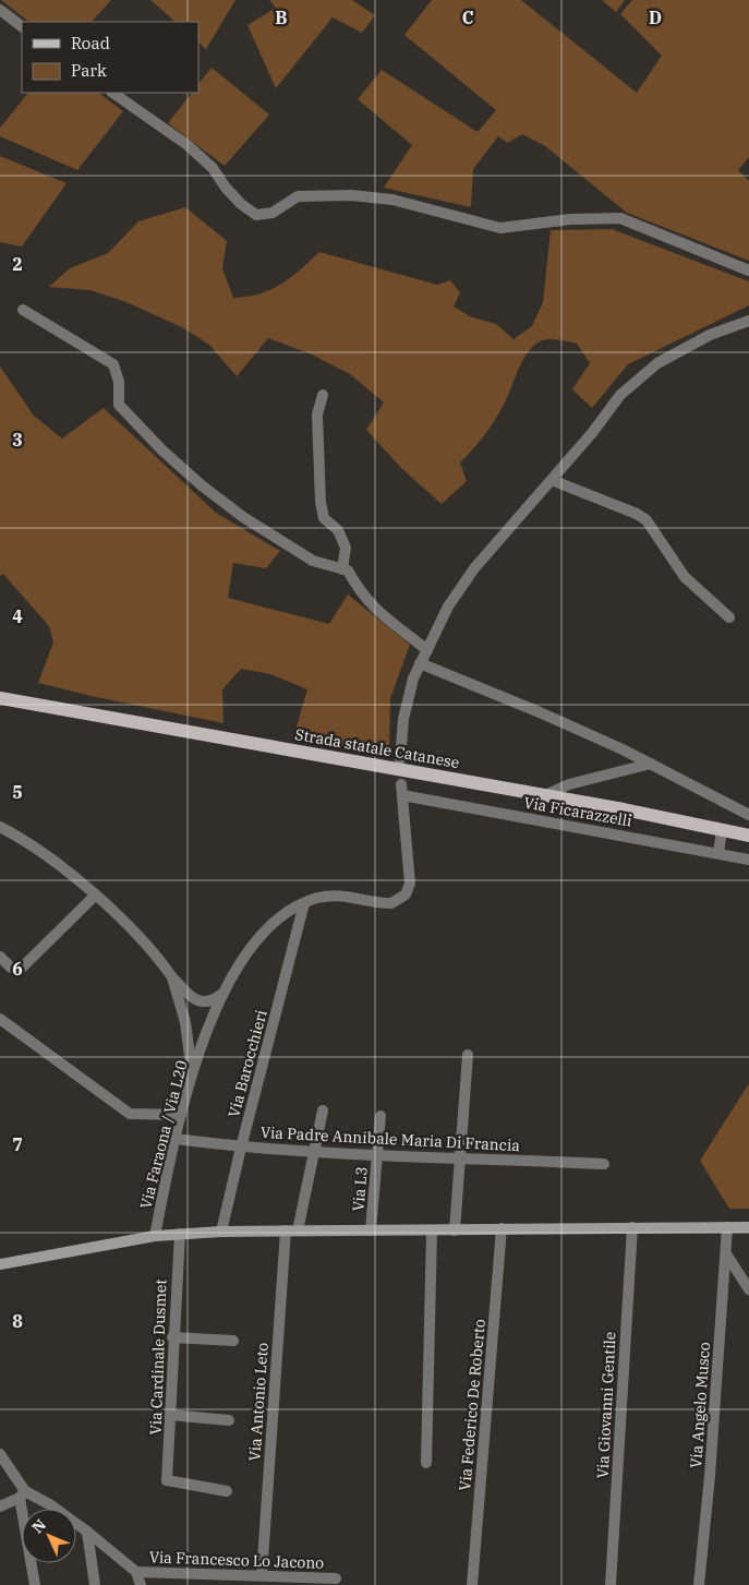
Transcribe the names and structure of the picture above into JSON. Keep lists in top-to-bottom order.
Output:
{
  "streets": {
    "main road": ["Strada statale Catanese"],
    "street": [
      "Via Ficarazzelli",
      "Via Barocchieri",
      "Via Faraona / Via L20",
      "Via Padre Annibale Maria Di Francia",
      "Via L3",
      "Via Cardinale Dusmet",
      "Via Antonio Leto",
      "Via Federico De Roberto",
      "Via Giovanni Gentile",
      "Via Angelo Musco",
      "Via Francesco Lo Jacono"
    ]
  },
  "crossings": [
    ["Via Ficarazzelli", "Via Faraona / Via L20"],
    ["Via Barocchieri", "Via Faraona / Via L20"],
    ["Via Barocchieri", "Via Padre Annibale Maria Di Francia"],
    ["Via Faraona / Via L20", "Via Padre Annibale Maria Di Francia"],
    ["Via Padre Annibale Maria Di Francia", "Via L3"],
    ["Via Padre Annibale Maria Di Francia", "Via Antonio Leto"],
    ["Via Antonio Leto", "Via Francesco Lo Jacono"]
  ],
  "legend": ["Road", "Park"],
  "north": "top left",
  "grid": {
    "columns": ["B", "C", "D"],
    "rows": [
      "2",
      "3",
      "4",
      "5",
      "6",
      "7",
      "8"
    ]
  }
}
